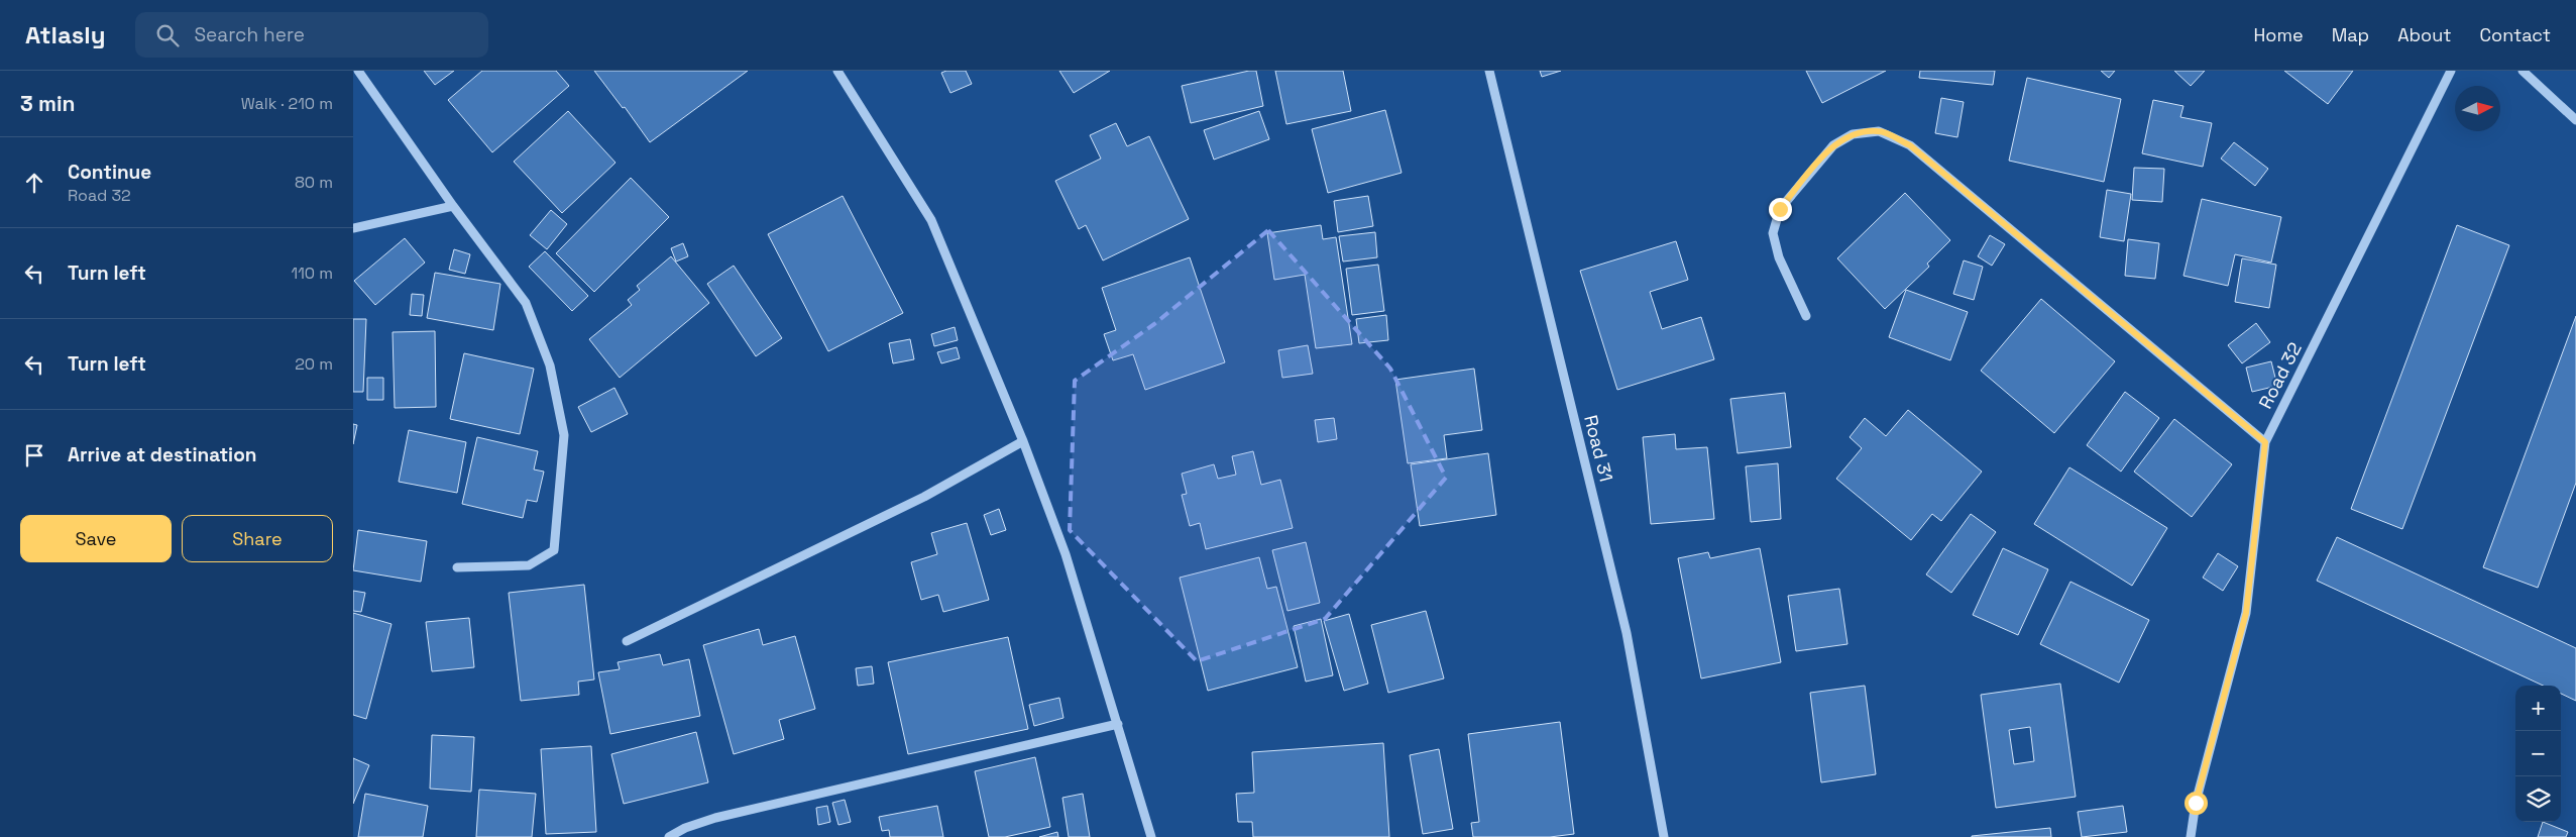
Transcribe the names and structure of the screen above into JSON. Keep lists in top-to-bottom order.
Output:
{
  "streets": {
    "street": ["Road 32", "Road 31"]
  },
  "north": "right",
  "page": {
    "header": "Atlasly",
    "search": "Search here",
    "nav": [
      "Home",
      "Map",
      "About",
      "Contact"
    ],
    "heading": ["3 min", "Walk · 210 m"],
    "list": [
      ["Continue", "Road 32", "80 m"],
      ["Turn left", "110 m"],
      ["Turn left", "20 m"],
      "Arrive at destination"
    ],
    "buttons": ["Save", "Share"],
    "map_buttons": ["+", "−"]
  }
}
